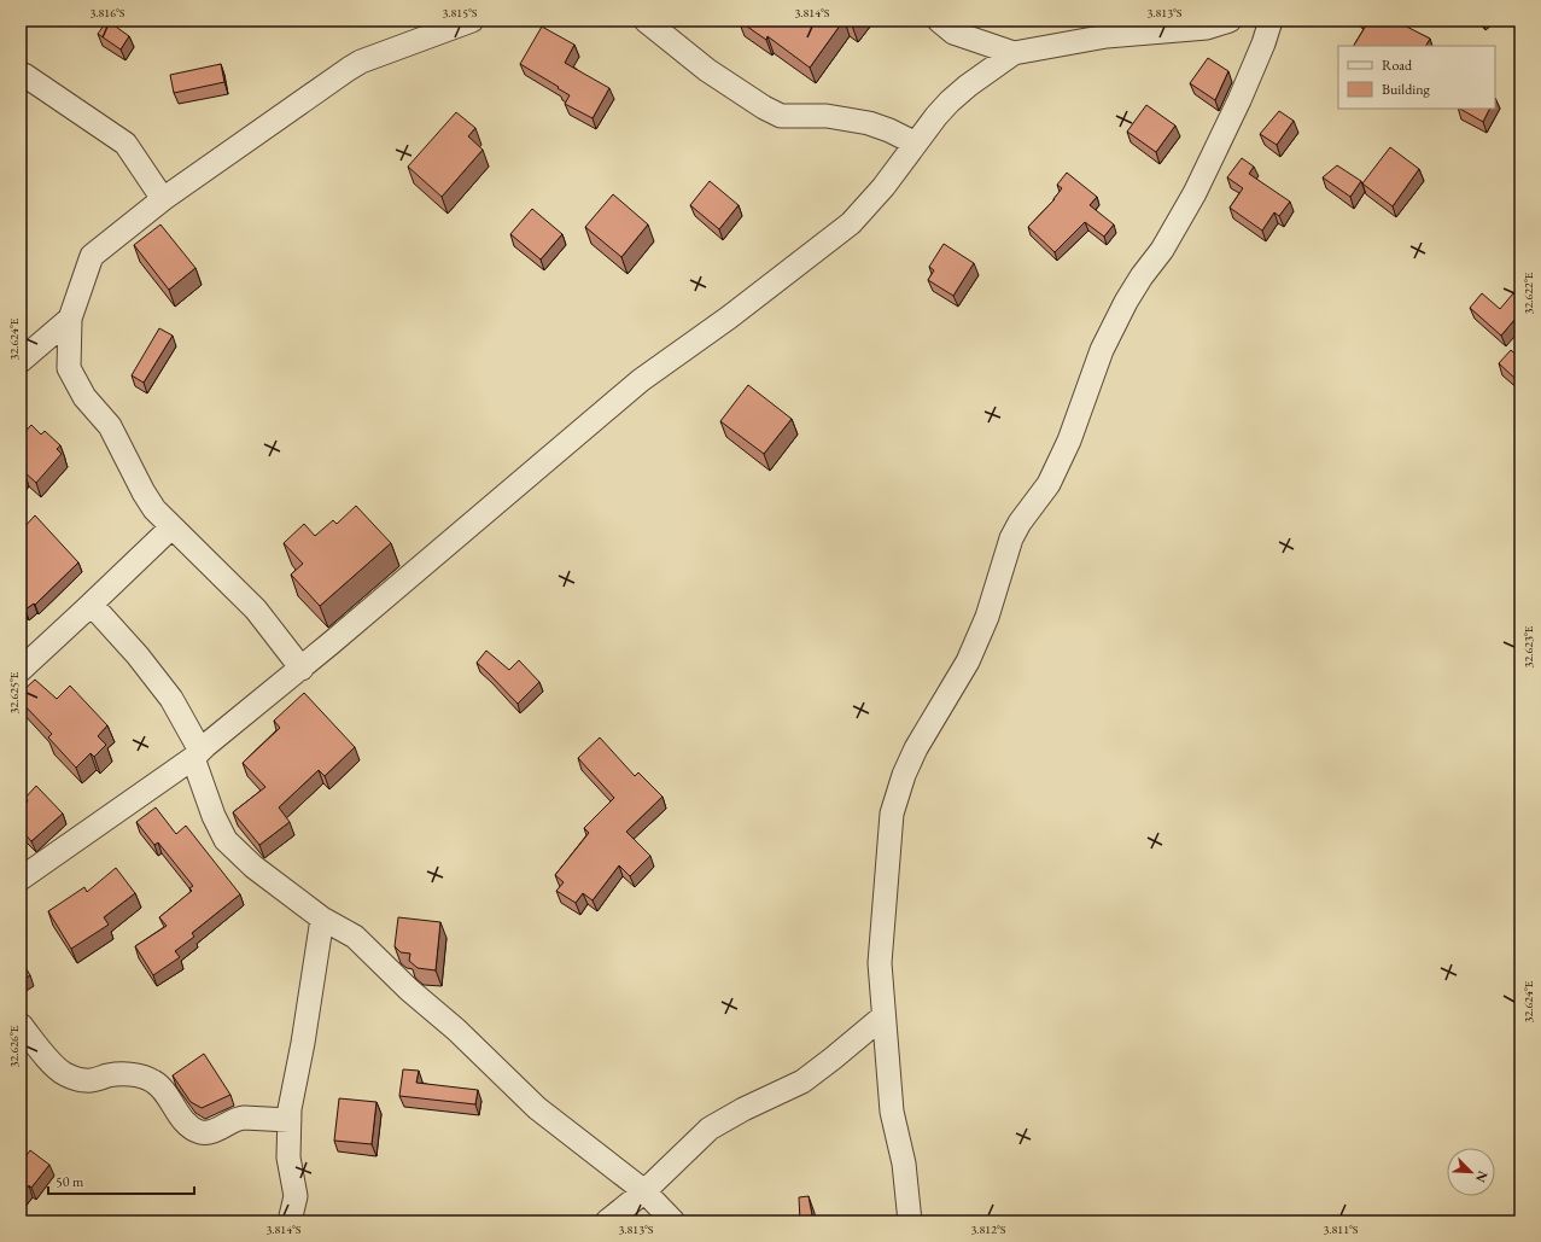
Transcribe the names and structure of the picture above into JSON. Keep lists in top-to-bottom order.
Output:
{
  "legend": ["Road", "Building"],
  "scale_bar": "50 m",
  "north": "bottom right",
  "coordinates": [
    "3.816°S",
    "3.815°S",
    "3.814°S",
    "3.813°S",
    "32.622°E",
    "32.624°E",
    "32.623°E",
    "32.625°E",
    "32.626°E",
    "3.812°S",
    "3.811°S"
  ]
}
